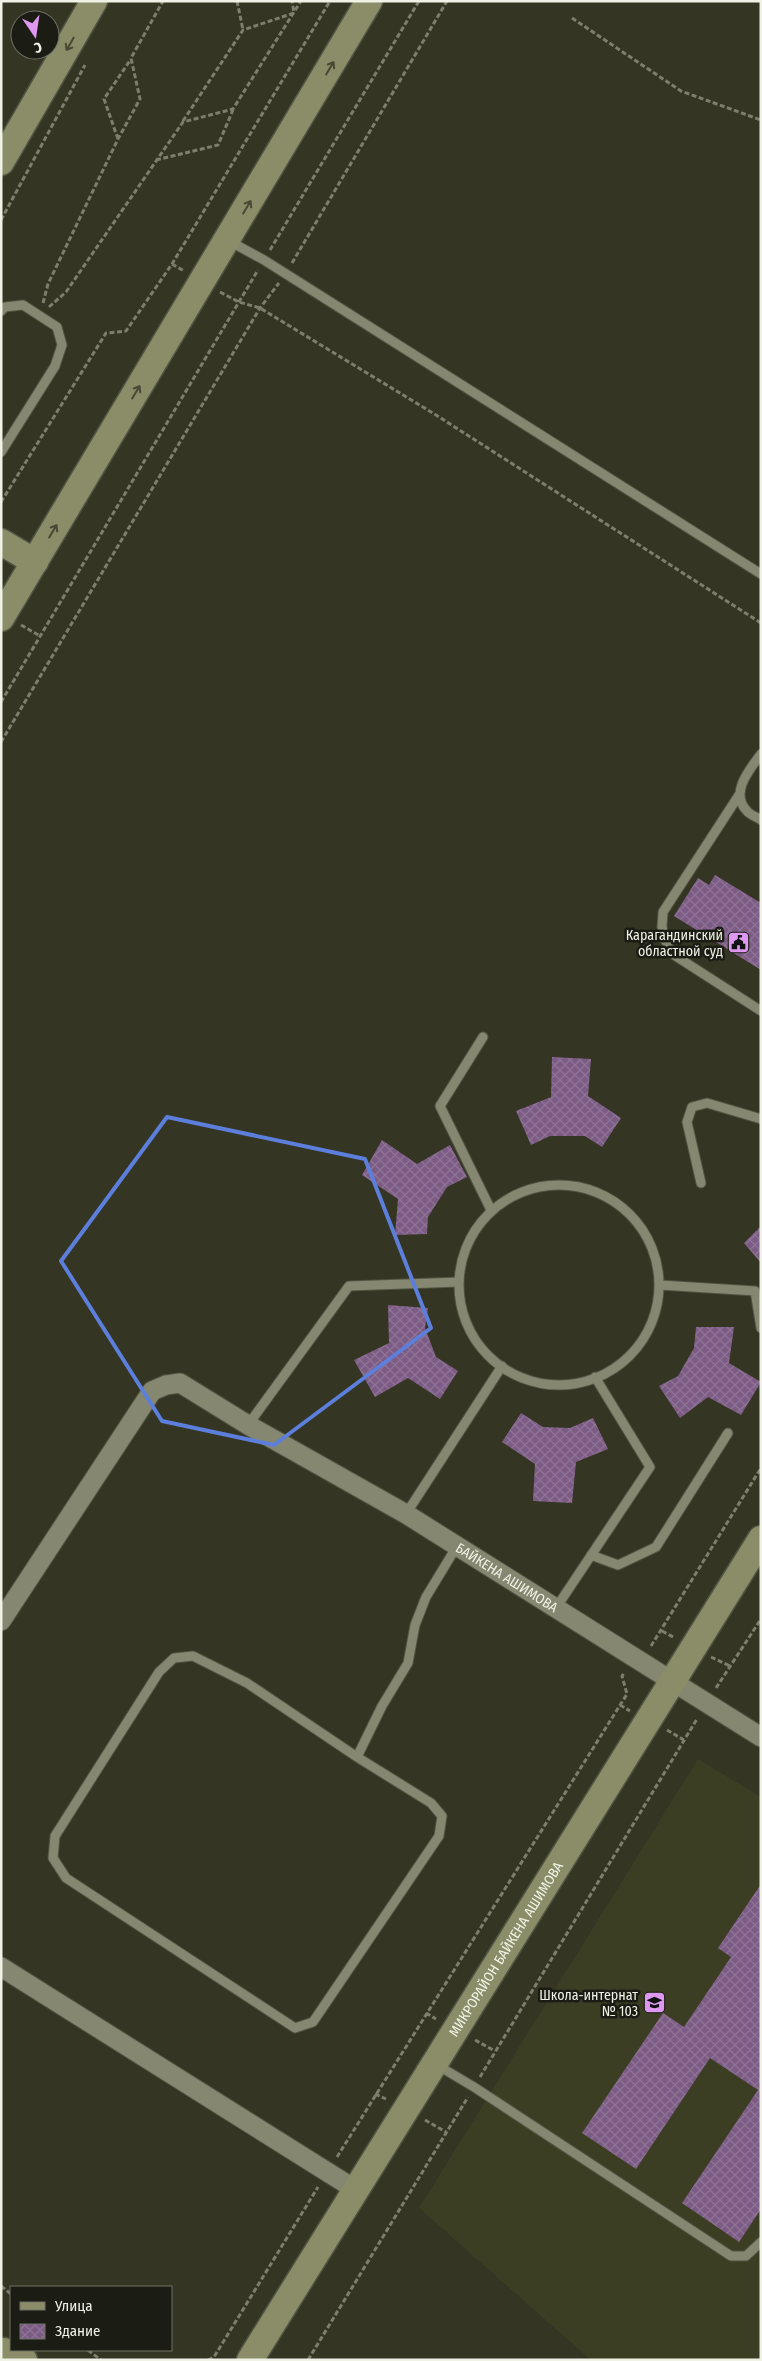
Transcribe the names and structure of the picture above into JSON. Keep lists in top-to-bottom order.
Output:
{
  "streets": {
    "street": ["БАЙКЕНА АШИМОВА", "МИКРОРАЙОН БАЙКЕНА АШИМОВА"]
  },
  "crossings": [
    ["БАЙКЕНА АШИМОВА", "МИКРОРАЙОН БАЙКЕНА АШИМОВА"]
  ],
  "places": {
    "public building": ["Карагандинский областной суд"],
    "school or university": ["Школа-интернат № 103"]
  },
  "legend": ["Улица", "Здание"],
  "north": "bottom"
}
